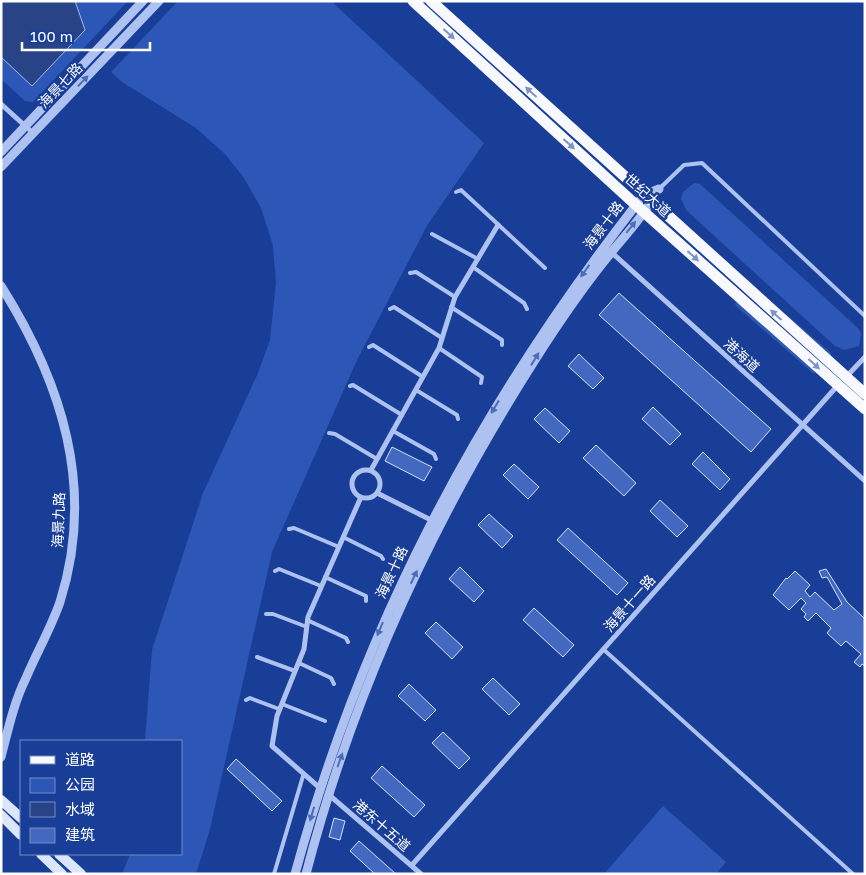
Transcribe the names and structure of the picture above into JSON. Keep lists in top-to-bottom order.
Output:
{
  "streets": {
    "main road": ["世纪大道"],
    "street": [
      "海景七路",
      "海景十路",
      "港海道",
      "海景九路",
      "海景十一路",
      "港东十五道"
    ]
  },
  "crossings": [
    ["世纪大道", "海景十路"],
    ["世纪大道", "海景十一路"],
    ["海景十路", "港海道"],
    ["海景十路", "港东十五道"],
    ["港海道", "海景十一路"],
    ["海景十一路", "港东十五道"]
  ],
  "legend": [
    "道路",
    "公园",
    "水域",
    "建筑"
  ],
  "scale_bar": "100 m"
}
